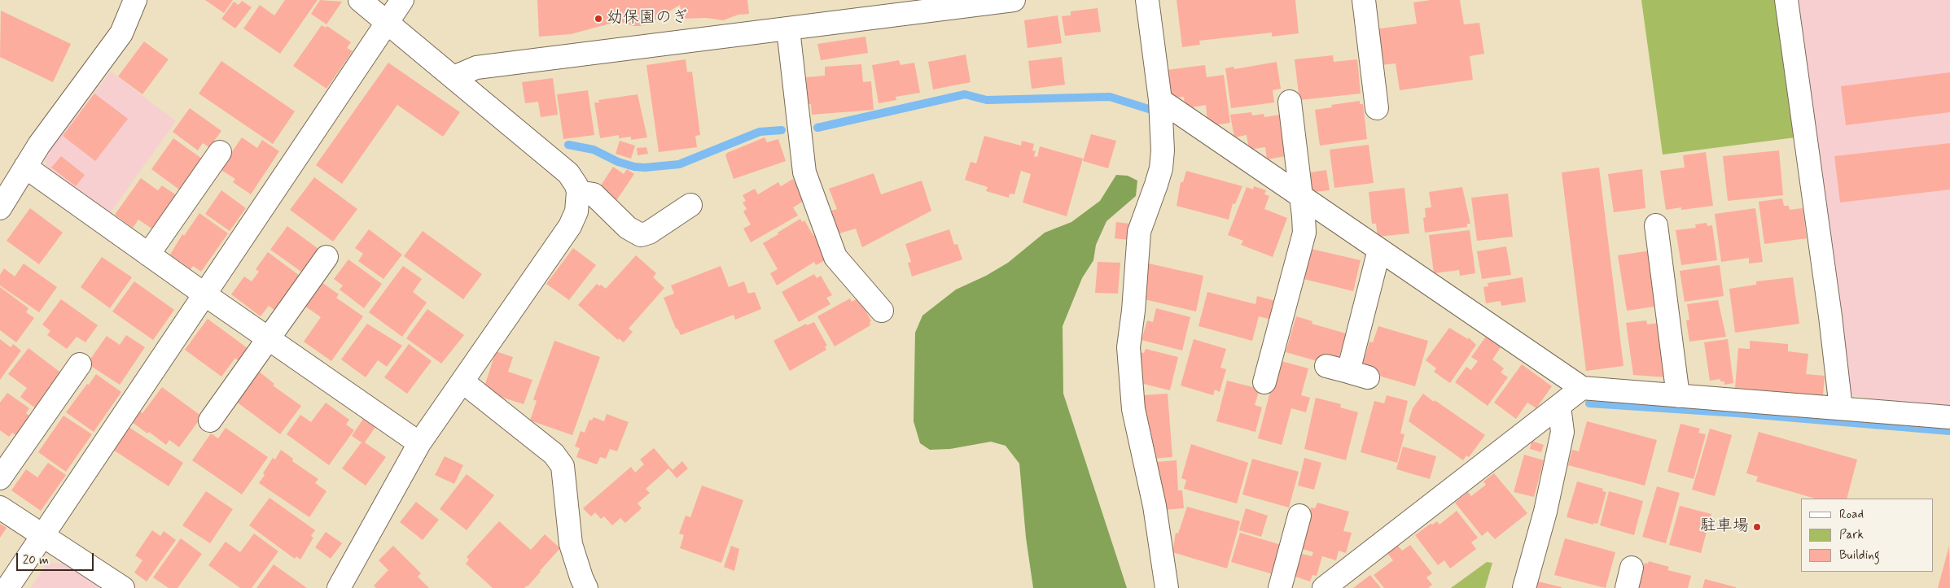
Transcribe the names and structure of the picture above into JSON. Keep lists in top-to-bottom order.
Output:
{
  "places": ["幼保園のぎ", "駐車場"],
  "legend": ["Road", "Park", "Building"],
  "scale_bar": "20 m"
}
